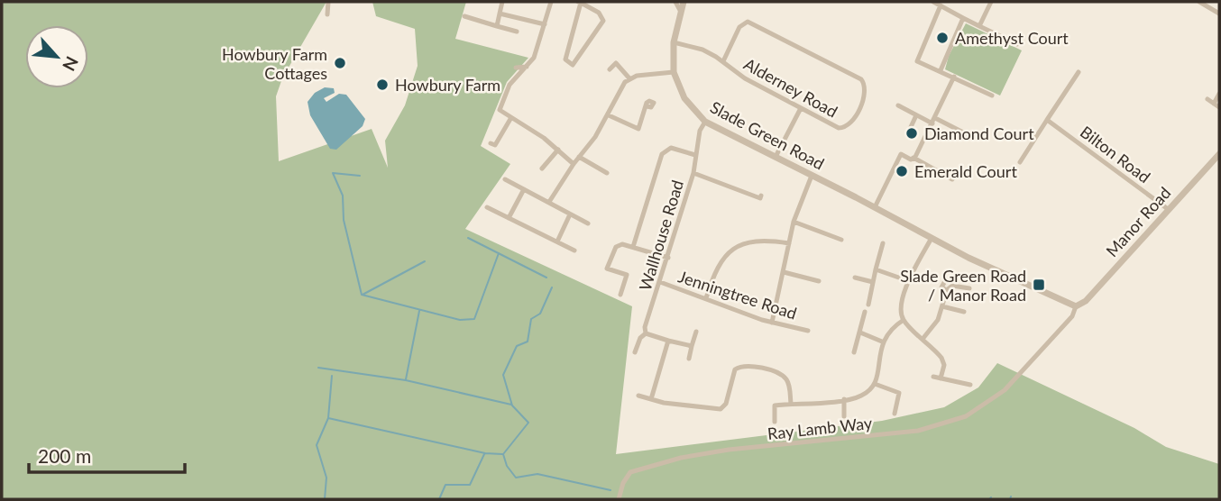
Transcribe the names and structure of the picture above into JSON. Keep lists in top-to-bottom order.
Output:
{
  "streets": {
    "street": [
      "Alderney Road",
      "Slade Green Road",
      "Bilton Road",
      "Manor Road",
      "Wallhouse Road",
      "Jenningtree Road",
      "Ray Lamb Way"
    ]
  },
  "crossings": [
    ["Alderney Road", "Slade Green Road"],
    ["Slade Green Road", "Wallhouse Road"],
    ["Bilton Road", "Manor Road"],
    ["Manor Road", "Ray Lamb Way"],
    ["Wallhouse Road", "Jenningtree Road"]
  ],
  "places": {
    "other": [
      "Amethyst Court",
      "Howbury Farm Cottages",
      "Howbury Farm",
      "Diamond Court",
      "Emerald Court"
    ],
    "transit": ["Slade Green Road / Manor Road"]
  },
  "scale_bar": "200 m",
  "north": "bottom right"
}
